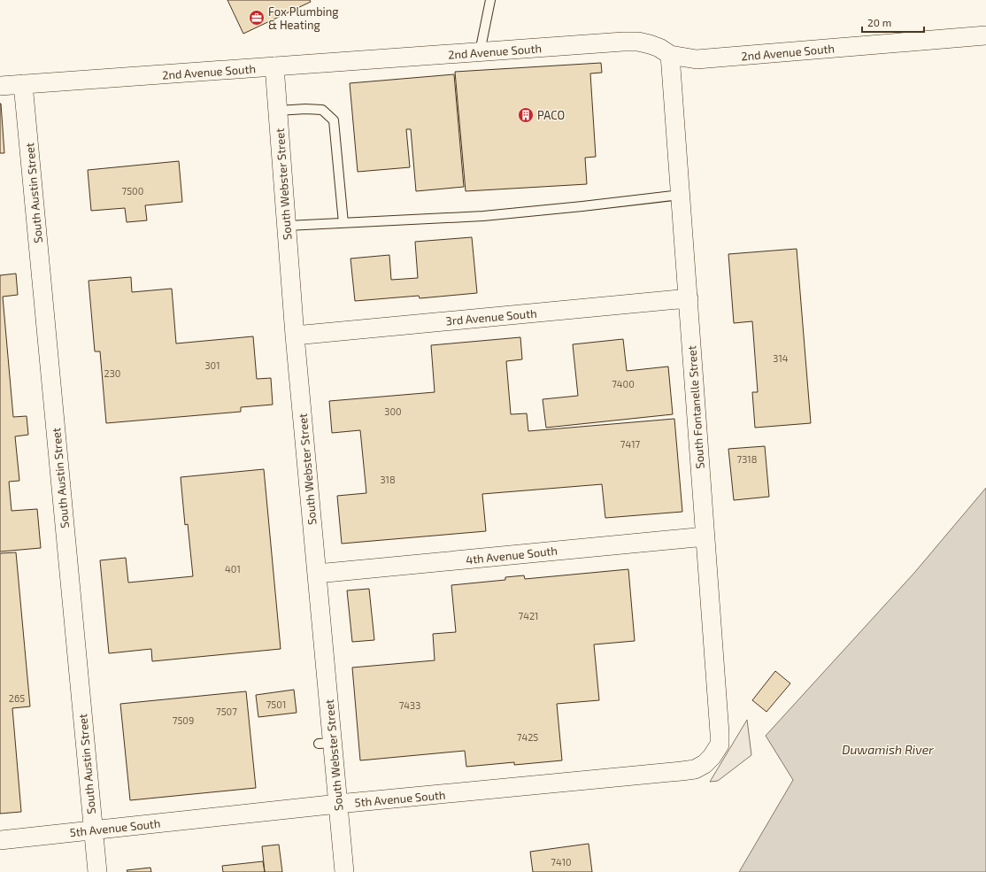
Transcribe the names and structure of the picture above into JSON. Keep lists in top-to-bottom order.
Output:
{
  "streets": {
    "street": [
      "2nd Avenue South",
      "South Webster Street",
      "South Austin Street",
      "3rd Avenue South",
      "South Fontanelle Street",
      "4th Avenue South",
      "5th Avenue South"
    ]
  },
  "crossings": [
    ["2nd Avenue South", "South Webster Street"],
    ["2nd Avenue South", "South Austin Street"],
    ["2nd Avenue South", "South Fontanelle Street"],
    ["South Webster Street", "3rd Avenue South"],
    ["South Webster Street", "4th Avenue South"],
    ["South Webster Street", "5th Avenue South"],
    ["South Austin Street", "5th Avenue South"],
    ["3rd Avenue South", "South Fontanelle Street"],
    ["South Fontanelle Street", "4th Avenue South"],
    ["South Fontanelle Street", "5th Avenue South"]
  ],
  "water": ["Duwamish River"],
  "places": {
    "office": ["Fox Plumbing & Heating"],
    "building": ["PACO"]
  },
  "house_numbers": [
    "7500",
    "314",
    "301",
    "230",
    "7400",
    "300",
    "7417",
    "7318",
    "318",
    "401",
    "7421",
    "265",
    "7501",
    "7433",
    "7507",
    "7509",
    "7425",
    "7410"
  ],
  "scale_bar": "20 m"
}
